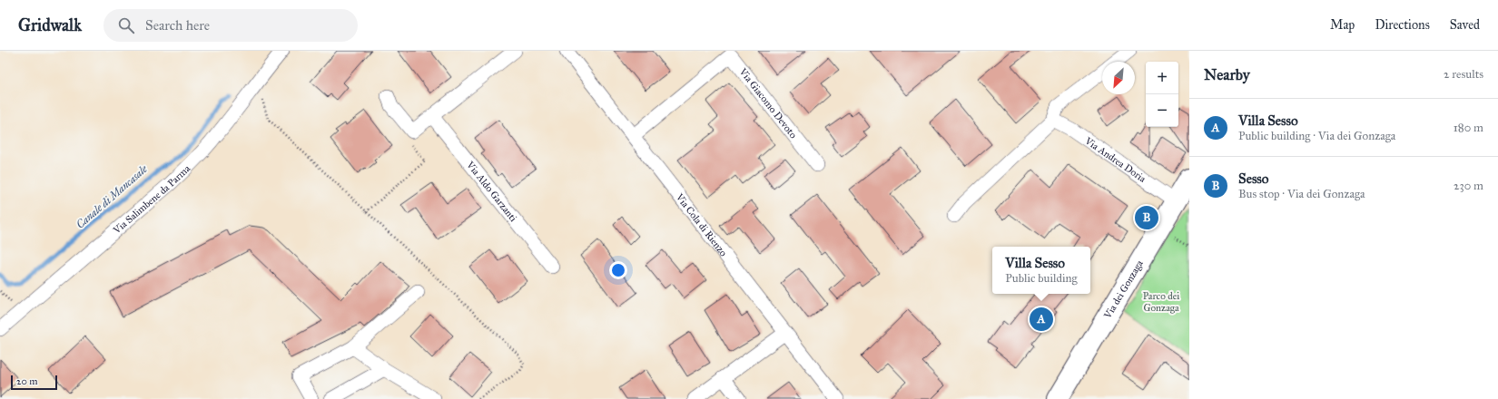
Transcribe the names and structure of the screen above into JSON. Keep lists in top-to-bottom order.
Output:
{
  "streets": {
    "main road": ["Via dei Gonzaga"],
    "street": [
      "Via Giacomo Devoto",
      "Via Andrea Doria",
      "Via Aldo Garzanti",
      "Via Salimbene da Parma",
      "Via Cola di Rienzo"
    ]
  },
  "crossings": [
    ["Via Giacomo Devoto", "Via Cola di Rienzo"],
    ["Via Andrea Doria", "Via dei Gonzaga"]
  ],
  "water": ["Canale di Mancasale"],
  "parks": ["Parco dei Gonzaga"],
  "scale_bar": "20 m",
  "north": "bottom left",
  "page": {
    "header": "Gridwalk",
    "search": "Search here",
    "nav": ["Map", "Directions", "Saved"],
    "heading": ["Nearby", "2 results"],
    "map_buttons": ["+", "−"],
    "list": [
      {
        "mark": "A",
        "name": "Villa Sesso",
        "note": "Public building · Via dei Gonzaga",
        "value": "180 m"
      },
      {
        "mark": "B",
        "name": "Sesso",
        "note": "Bus stop · Via dei Gonzaga",
        "value": "230 m"
      }
    ],
    "pins": ["B", "A"],
    "popup": ["Villa Sesso", "Public building"],
    "scale": "20 m"
  }
}
